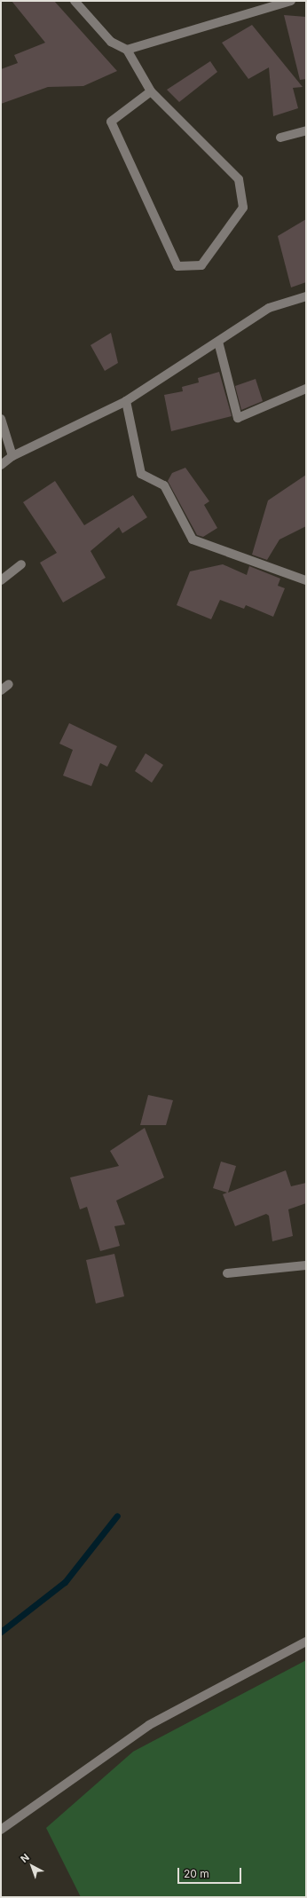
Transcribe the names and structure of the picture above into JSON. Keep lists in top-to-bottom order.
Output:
{
  "scale_bar": "20 m",
  "north": "top left"
}
